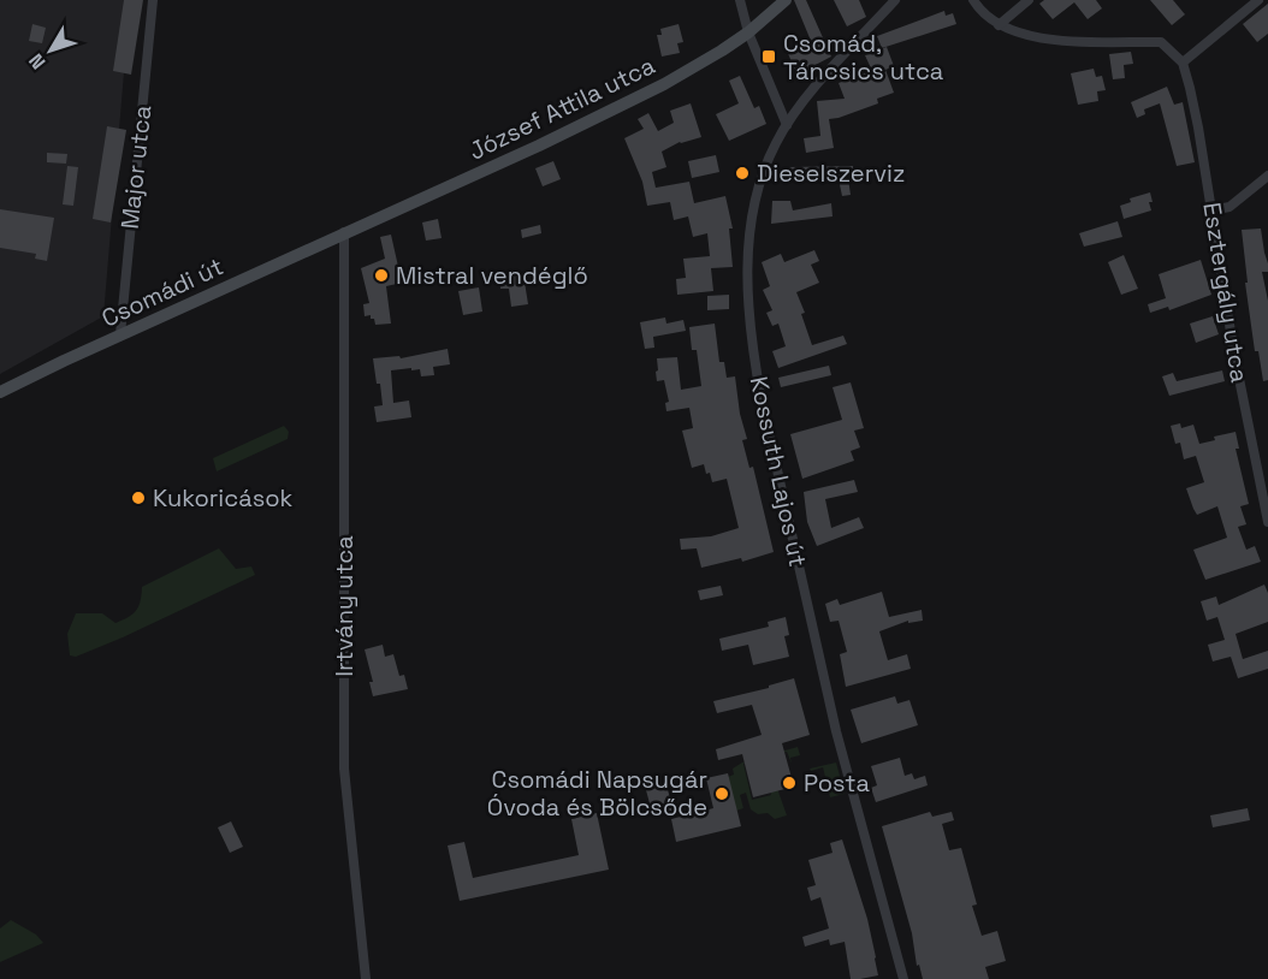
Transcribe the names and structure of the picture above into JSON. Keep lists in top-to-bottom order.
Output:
{
  "streets": {
    "main road": ["József Attila utca", "Csomádi út"],
    "street": [
      "Major utca",
      "Esztergály utca",
      "Kossuth Lajos út",
      "Irtvány utca"
    ]
  },
  "crossings": [
    ["József Attila utca", "Csomádi út"],
    ["József Attila utca", "Irtvány utca"],
    ["Major utca", "Csomádi út"],
    ["Csomádi út", "Irtvány utca"]
  ],
  "places": {
    "transit": ["Csomád, Táncsics utca"],
    "other": [
      "Dieselszerviz",
      "Mistral vendéglő",
      "Kukoricások",
      "Posta",
      "Csomádi Napsugár Óvoda és Bölcsőde"
    ]
  },
  "north": "bottom left"
}
